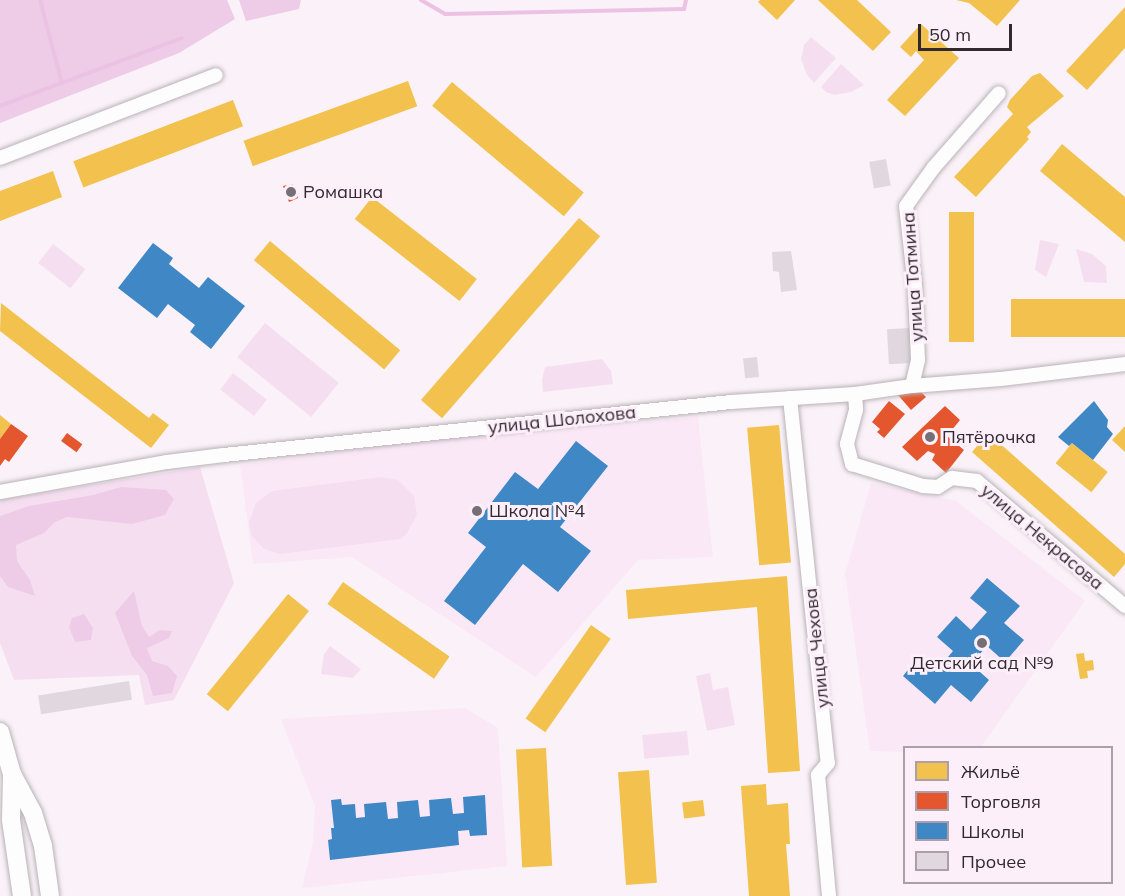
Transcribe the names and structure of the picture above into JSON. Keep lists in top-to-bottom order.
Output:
{
  "streets": {
    "street": [
      "улица Тотмина",
      "улица Шолохова",
      "улица Некрасова",
      "улица Чехова"
    ]
  },
  "crossings": [
    ["улица Тотмина", "улица Шолохова"],
    ["улица Шолохова", "улица Некрасова"],
    ["улица Шолохова", "улица Чехова"]
  ],
  "places": [
    "Ромашка",
    "Пятёрочка",
    "Школа №4",
    "Детский сад №9"
  ],
  "legend": [
    "Жильё",
    "Торговля",
    "Школы",
    "Прочее"
  ],
  "scale_bar": "50 m"
}
